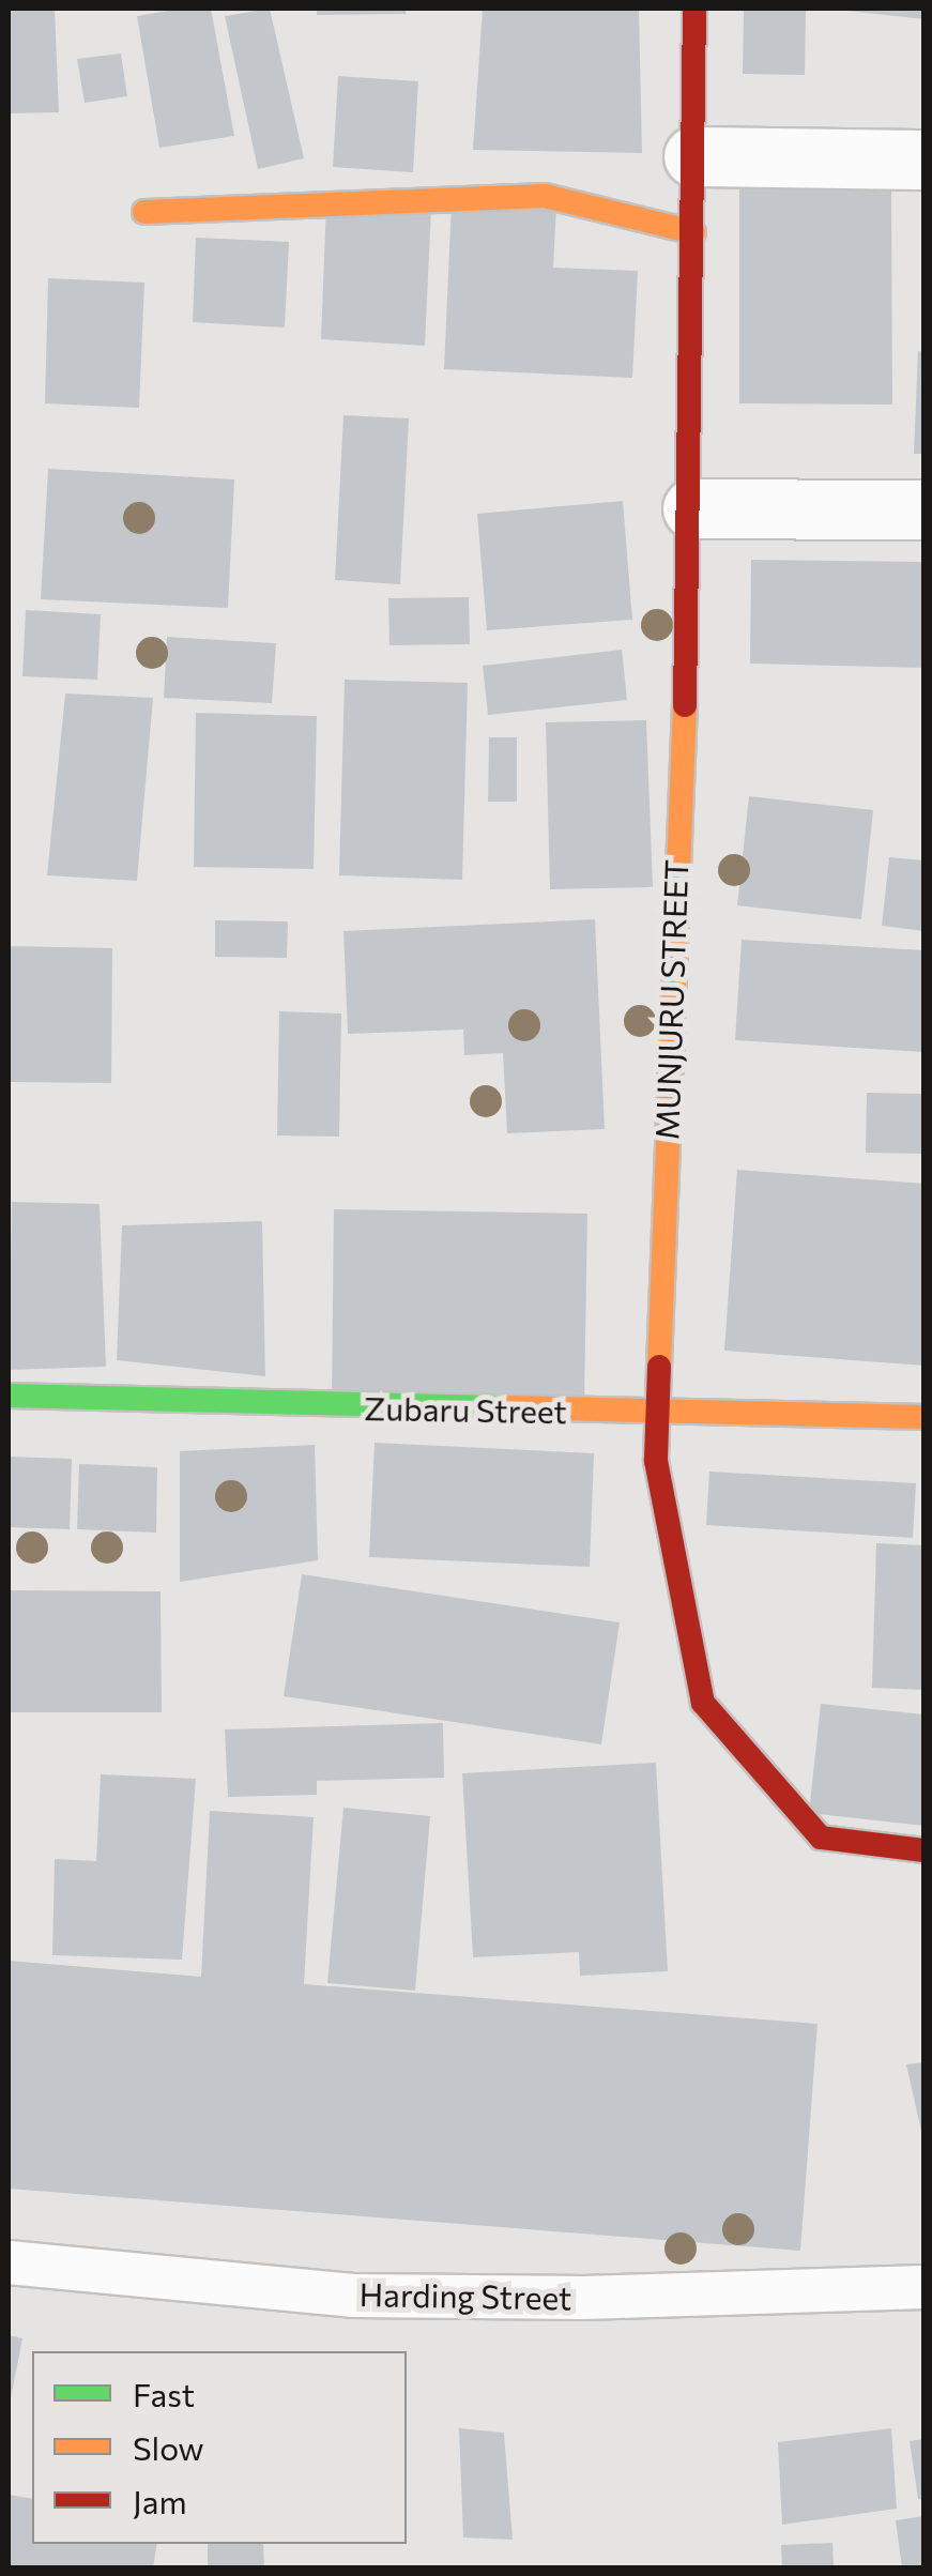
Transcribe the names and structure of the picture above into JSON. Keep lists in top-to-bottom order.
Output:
{
  "streets": {
    "street": ["MUNJURU STREET", "Zubaru Street"],
    "lane": ["Harding Street"]
  },
  "crossings": [
    ["MUNJURU STREET", "Zubaru Street"]
  ],
  "legend": ["Fast", "Slow", "Jam"]
}
